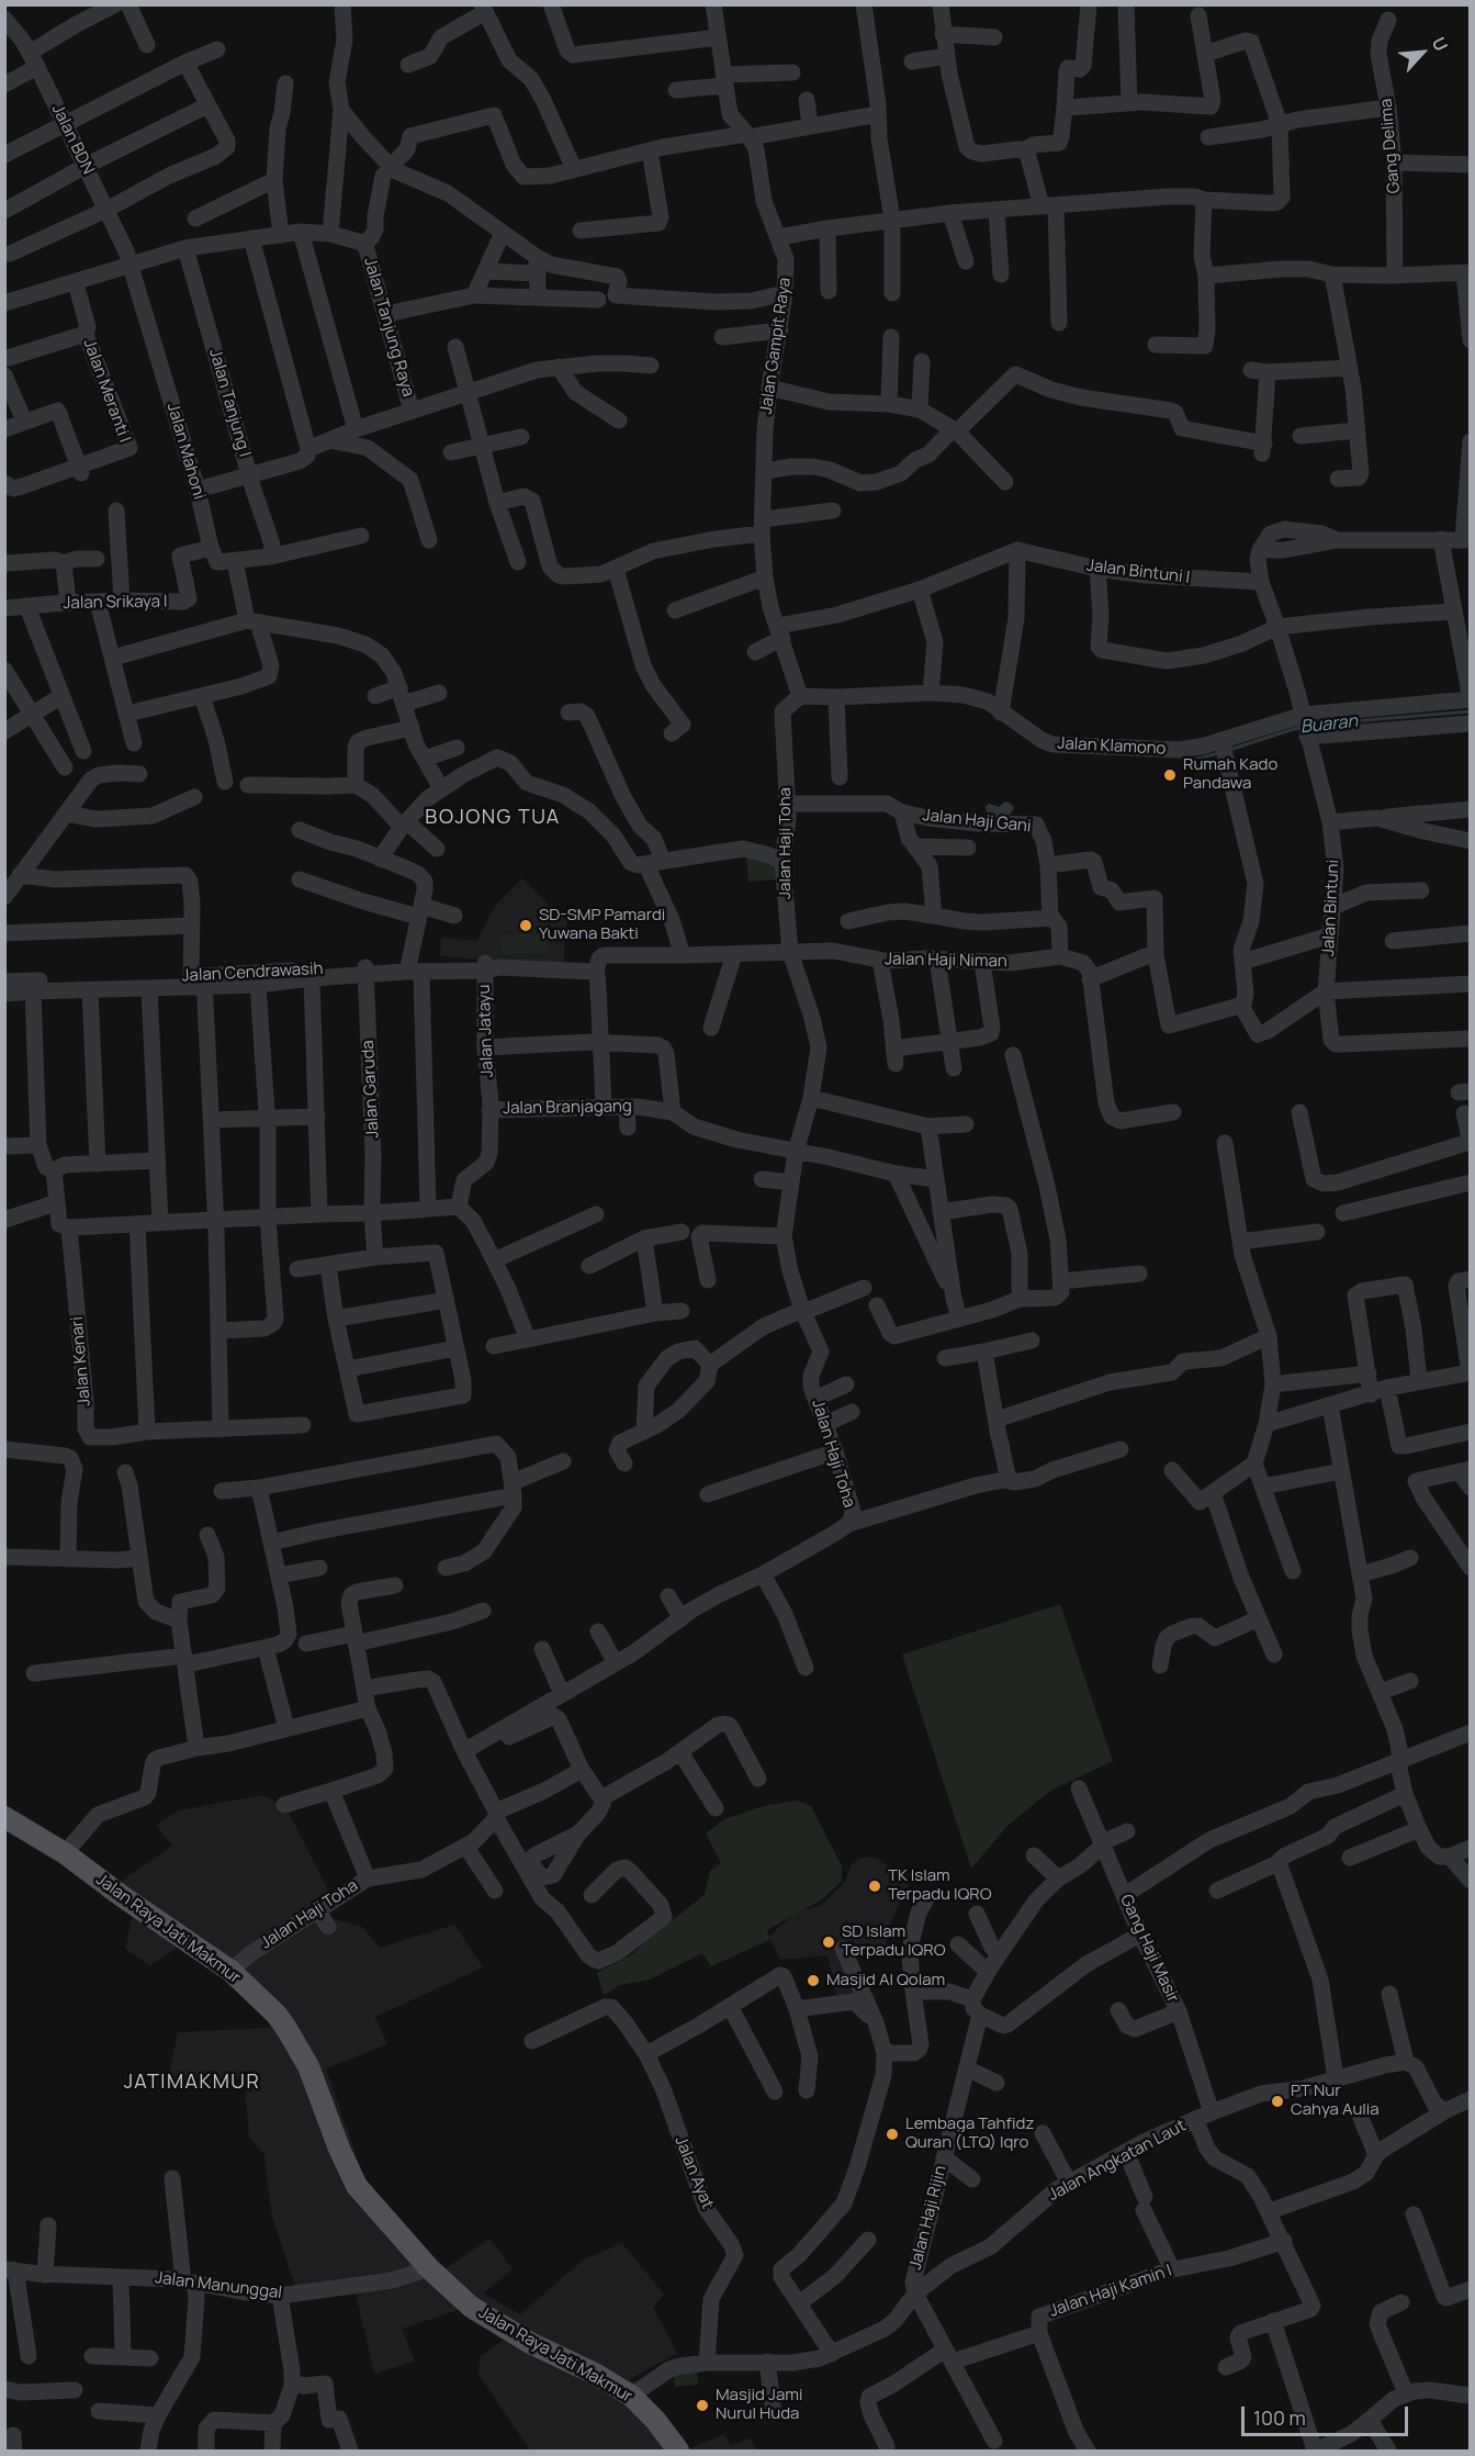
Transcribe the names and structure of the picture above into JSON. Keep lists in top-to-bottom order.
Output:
{
  "streets": {
    "main road": ["Jalan Raya Jati Makmur"],
    "street": [
      "Jalan BDN",
      "Gang Delima",
      "Jalan Tanjung Raya",
      "Jalan Gampit Raya",
      "Jalan Meranti I",
      "Jalan Tanjung I",
      "Jalan Mahoni",
      "Jalan Bintuni I",
      "Jalan Srikaya I",
      "Jalan Klamono",
      "Jalan Haji Gani",
      "Jalan Haji Toha",
      "Jalan Bintuni",
      "Jalan Haji Niman",
      "Jalan Cendrawasih",
      "Jalan Jatayu",
      "Jalan Garuda",
      "Jalan Branjagang",
      "Jalan Kenari",
      "Gang Haji Masir",
      "Jalan Angkatan Laut",
      "Jalan Ayat",
      "Jalan Haji Rijin",
      "Jalan Manunggal",
      "Jalan Haji Kamin I"
    ]
  },
  "crossings": [
    ["Jalan BDN", "Jalan Tanjung Raya"],
    ["Jalan BDN", "Jalan Mahoni"],
    ["Jalan Tanjung Raya", "Jalan Meranti I"],
    ["Jalan Tanjung Raya", "Jalan Tanjung I"],
    ["Jalan Tanjung Raya", "Jalan Mahoni"],
    ["Jalan Gampit Raya", "Jalan Klamono"],
    ["Jalan Gampit Raya", "Jalan Haji Toha"],
    ["Jalan Mahoni", "Jalan Srikaya I"],
    ["Jalan Bintuni I", "Jalan Bintuni"],
    ["Jalan Klamono", "Jalan Haji Toha"],
    ["Jalan Klamono", "Jalan Bintuni"],
    ["Jalan Haji Gani", "Jalan Haji Toha"],
    ["Jalan Haji Gani", "Jalan Haji Niman"],
    ["Jalan Haji Toha", "Jalan Haji Niman"],
    ["Jalan Haji Toha", "Jalan Branjagang"],
    ["Jalan Haji Toha", "Jalan Raya Jati Makmur"],
    ["Jalan Haji Niman", "Jalan Cendrawasih"],
    ["Jalan Cendrawasih", "Jalan Jatayu"],
    ["Jalan Cendrawasih", "Jalan Garuda"],
    ["Jalan Jatayu", "Jalan Branjagang"],
    ["Jalan Raya Jati Makmur", "Jalan Angkatan Laut"],
    ["Jalan Raya Jati Makmur", "Jalan Manunggal"],
    ["Gang Haji Masir", "Jalan Angkatan Laut"],
    ["Gang Haji Masir", "Jalan Haji Rijin"],
    ["Jalan Angkatan Laut", "Jalan Ayat"],
    ["Jalan Angkatan Laut", "Jalan Haji Rijin"]
  ],
  "districts": ["BOJONG TUA", "JATIMAKMUR"],
  "water": ["Buaran"],
  "places": [
    "Rumah Kado Pandawa",
    "SD-SMP Pamardi Yuwana Bakti",
    "TK Islam Terpadu IQRO",
    "SD Islam Terpadu IQRO",
    "Masjid Al Qolam",
    "PT Nur Cahya Aulia",
    "Lembaga Tahfidz Quran (LTQ) Iqro",
    "Masjid Jami Nurul Huda"
  ],
  "scale_bar": "100 m",
  "north": "top right"
}
